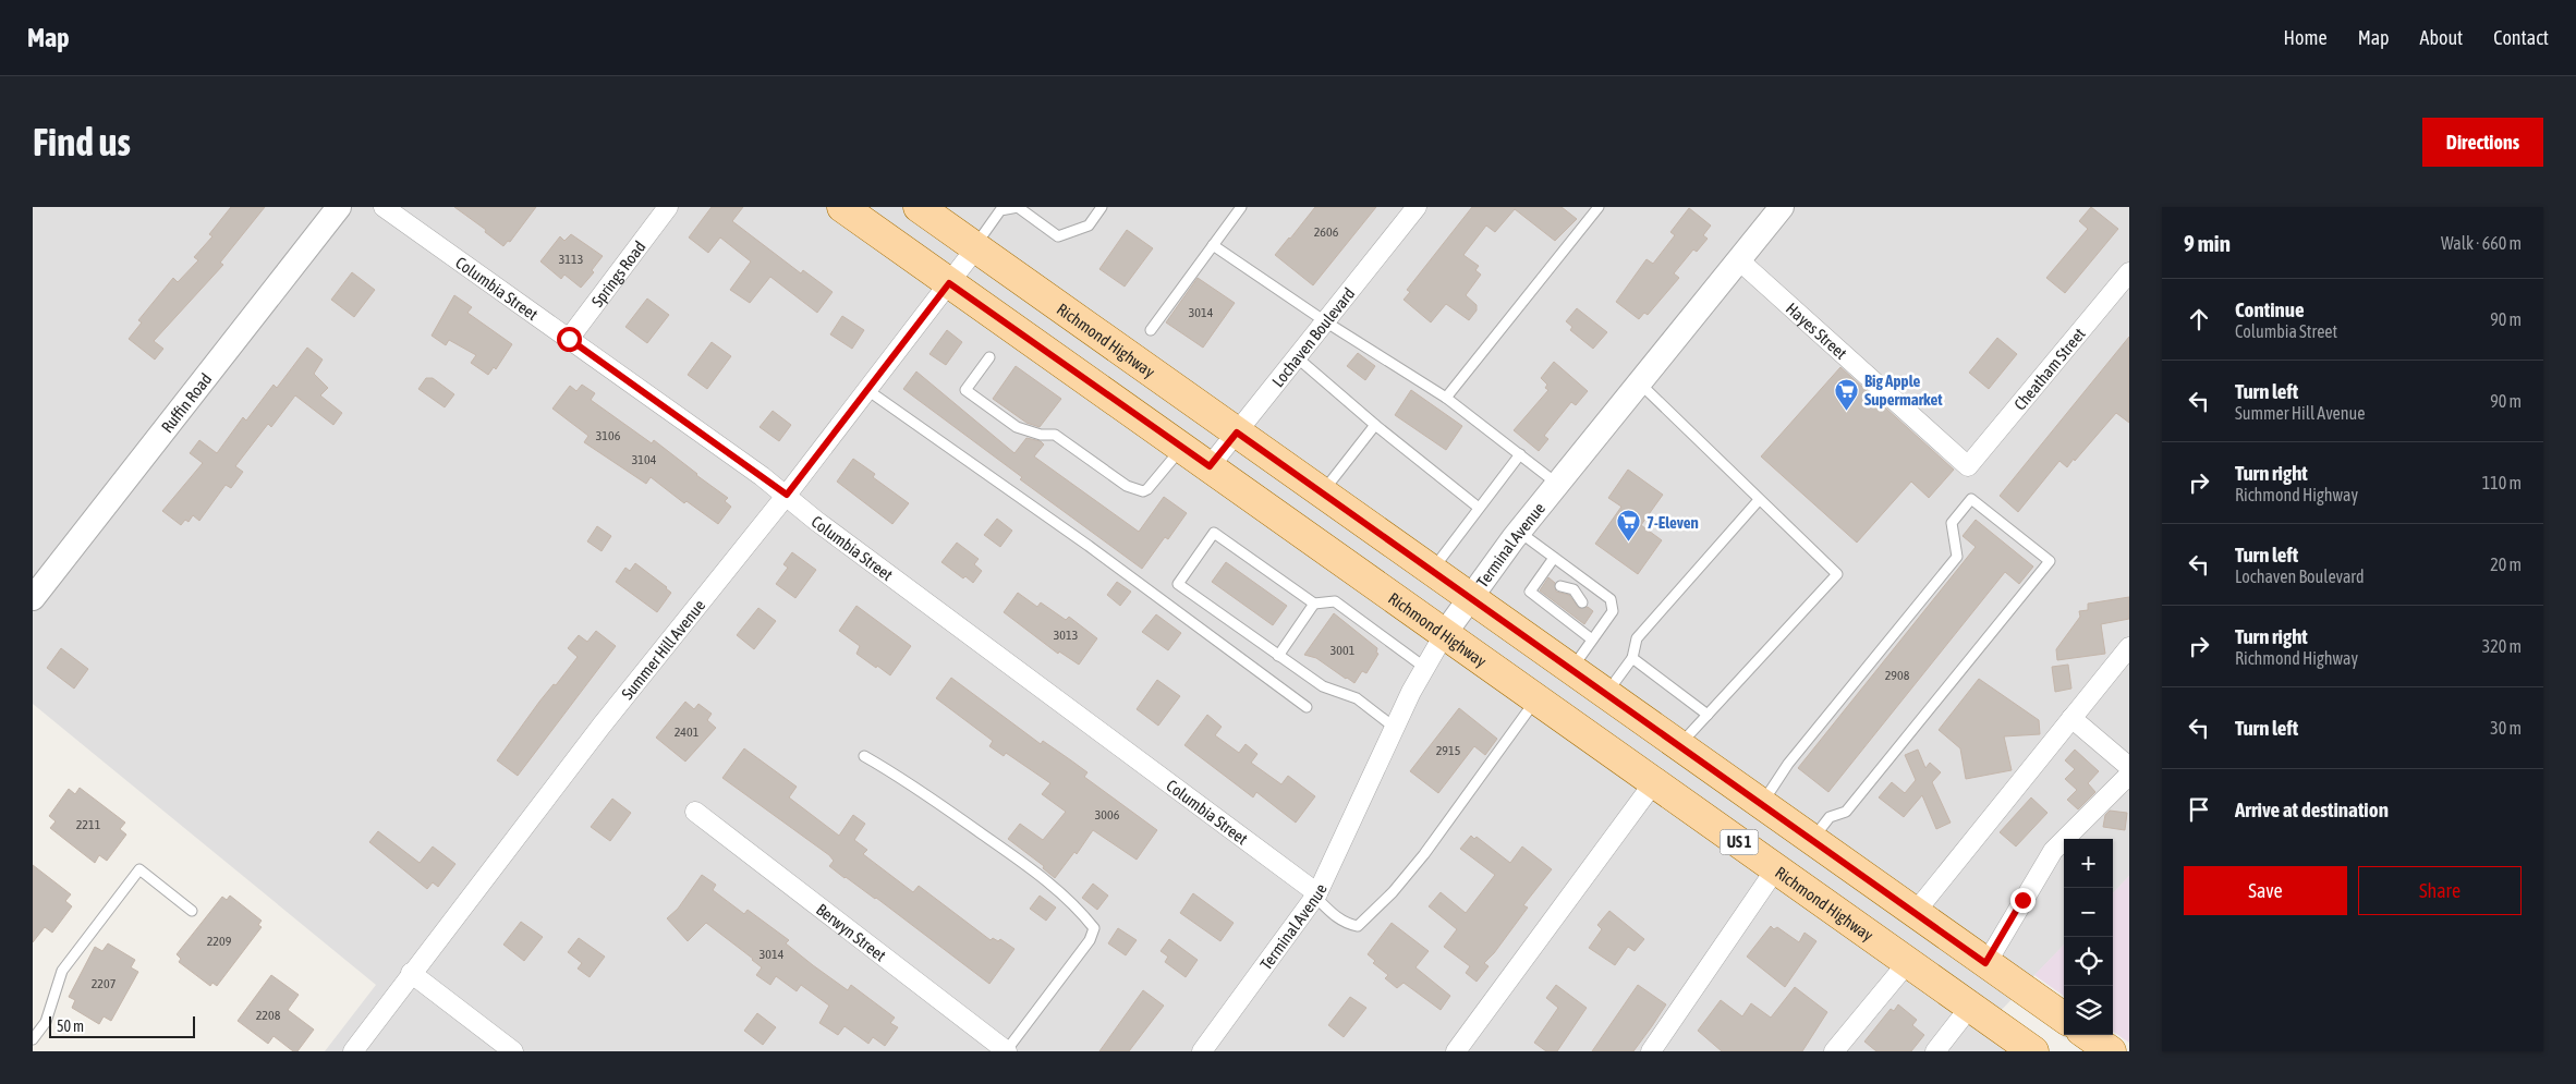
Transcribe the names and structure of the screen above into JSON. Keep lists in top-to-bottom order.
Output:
{
  "streets": {
    "main road": ["Richmond Highway", "US 1"],
    "street": [
      "Springs Road",
      "Columbia Street",
      "Hayes Street",
      "Lochaven Boulevard",
      "Cheatham Street",
      "Ruffin Road",
      "Terminal Avenue",
      "Summer Hill Avenue",
      "Berwyn Street"
    ]
  },
  "crossings": [
    ["Springs Road", "Columbia Street"],
    ["Columbia Street", "Terminal Avenue"],
    ["Columbia Street", "Summer Hill Avenue"],
    ["Hayes Street", "Cheatham Street"],
    ["Hayes Street", "Terminal Avenue"],
    ["Lochaven Boulevard", "Richmond Highway"],
    ["Richmond Highway", "Terminal Avenue"],
    ["Richmond Highway", "Summer Hill Avenue"]
  ],
  "places": {
    "supermarket": ["Big Apple Supermarket", "7-Eleven"]
  },
  "house_numbers": [
    "2606",
    "3113",
    "3014",
    "3106",
    "3104",
    "3013",
    "3001",
    "2908",
    "2401",
    "2915",
    "3006",
    "2211",
    "2209",
    "3014",
    "2207",
    "2208"
  ],
  "scale_bar": "50 m",
  "page": {
    "header": "Map",
    "nav": [
      "Home",
      "Map",
      "About",
      "Contact"
    ],
    "buttons": [
      "Directions",
      ["Save", "Share"]
    ],
    "title": "Find us",
    "heading": ["9 min", "Walk · 660 m"],
    "list": [
      ["Continue", "Columbia Street", "90 m"],
      ["Turn left", "Summer Hill Avenue", "90 m"],
      ["Turn right", "Richmond Highway", "110 m"],
      ["Turn left", "Lochaven Boulevard", "20 m"],
      ["Turn right", "Richmond Highway", "320 m"],
      ["Turn left", "30 m"],
      "Arrive at destination"
    ],
    "map_buttons": ["+", "−"],
    "scale": "50 m"
  }
}
